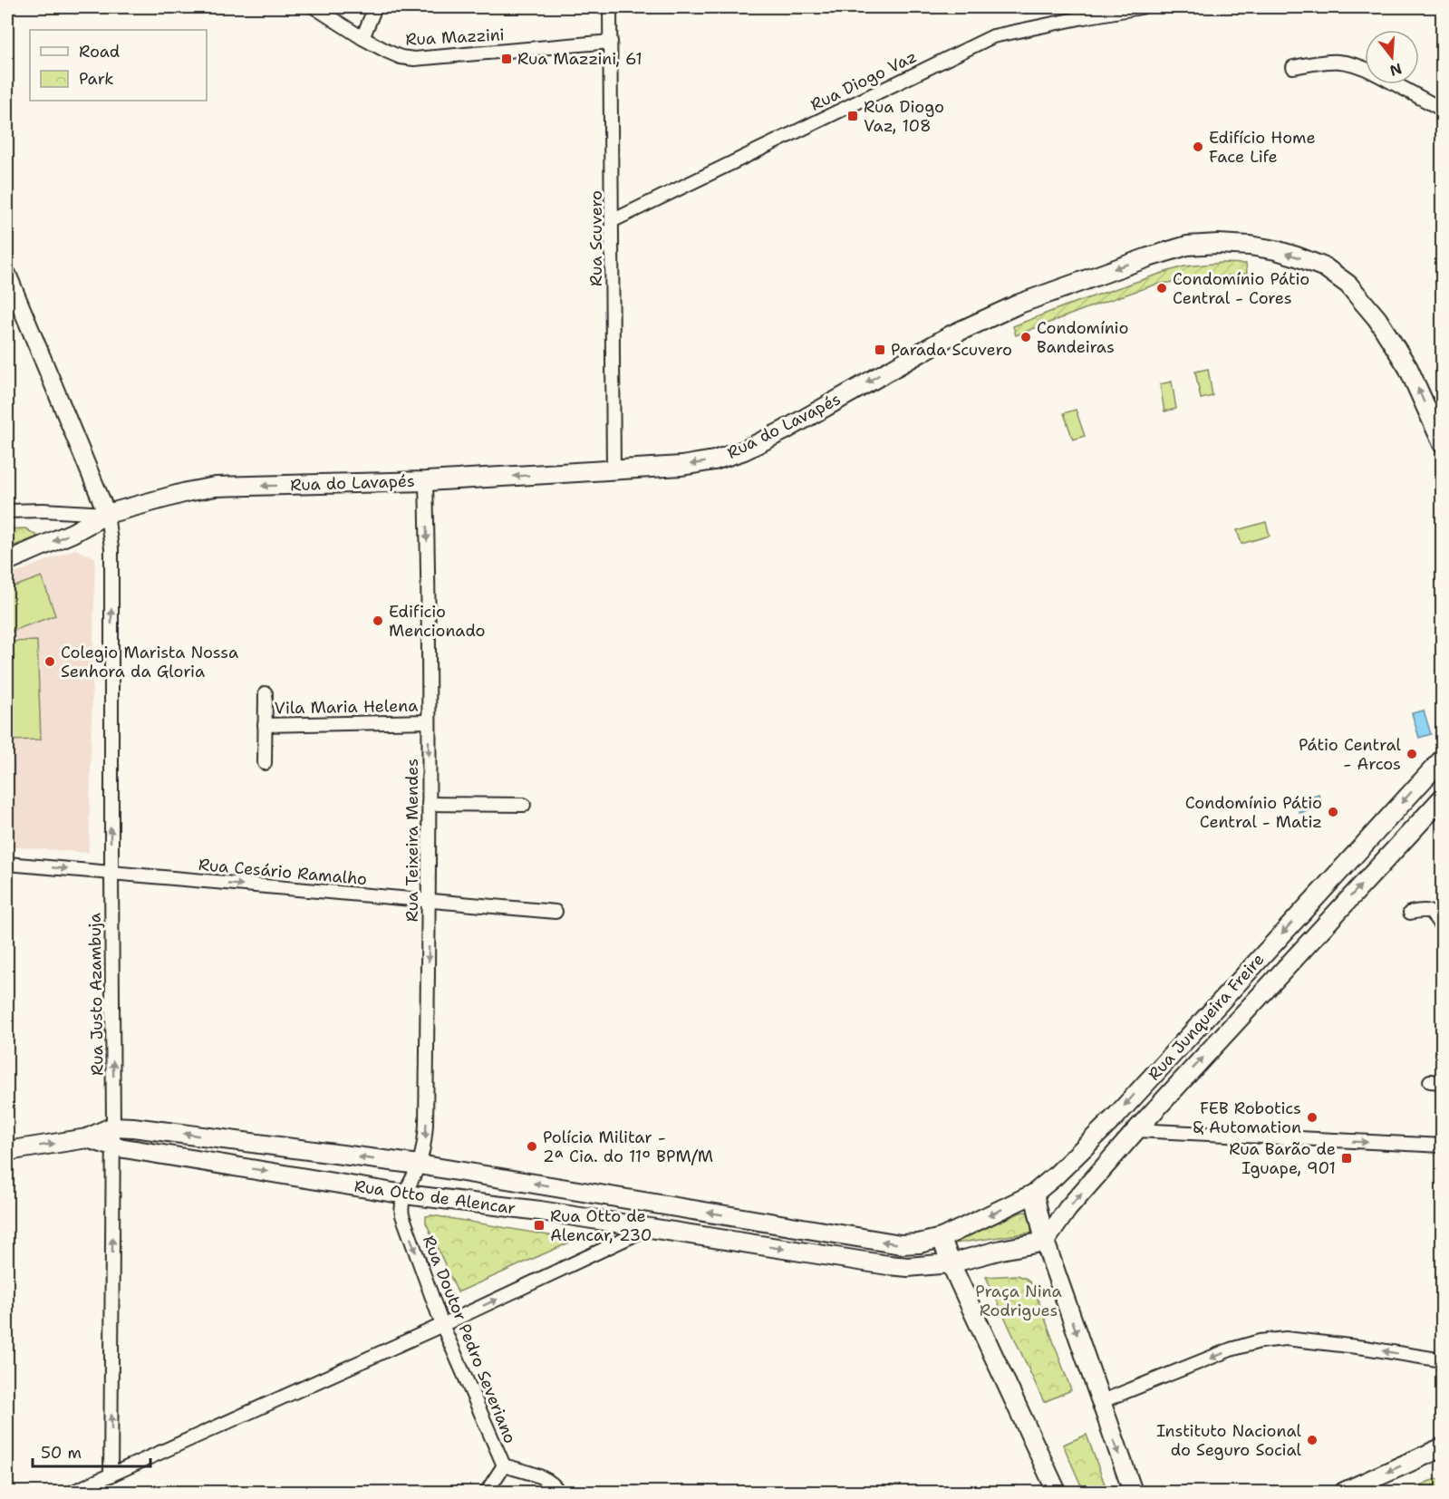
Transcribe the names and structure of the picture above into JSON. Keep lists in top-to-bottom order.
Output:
{
  "streets": {
    "main road": ["Rua do Lavapés", "Rua Junqueira Freire", "Rua Otto de Alencar"],
    "street": [
      "Rua Mazzini",
      "Rua Diogo Vaz",
      "Rua Scuvero",
      "Vila Maria Helena",
      "Rua Teixeira Mendes",
      "Rua Cesário Ramalho",
      "Rua Justo Azambuja",
      "Rua Doutor Pedro Severiano"
    ]
  },
  "crossings": [
    ["Rua Mazzini", "Rua Scuvero"],
    ["Rua Diogo Vaz", "Rua Scuvero"],
    ["Rua Scuvero", "Rua do Lavapés"],
    ["Rua do Lavapés", "Rua Teixeira Mendes"],
    ["Rua do Lavapés", "Rua Justo Azambuja"],
    ["Vila Maria Helena", "Rua Teixeira Mendes"],
    ["Rua Teixeira Mendes", "Rua Cesário Ramalho"],
    ["Rua Teixeira Mendes", "Rua Otto de Alencar"],
    ["Rua Teixeira Mendes", "Rua Doutor Pedro Severiano"],
    ["Rua Cesário Ramalho", "Rua Justo Azambuja"],
    ["Rua Justo Azambuja", "Rua Otto de Alencar"],
    ["Rua Junqueira Freire", "Rua Otto de Alencar"],
    ["Rua Otto de Alencar", "Rua Doutor Pedro Severiano"]
  ],
  "one_way": [
    "Rua do Lavapés",
    "Rua Teixeira Mendes",
    "Rua Cesário Ramalho",
    "Rua Justo Azambuja",
    "Rua Doutor Pedro Severiano"
  ],
  "parks": ["Praça Nina Rodrigues"],
  "places": {
    "transit": [
      "Rua Mazzini, 61",
      "Rua Diogo Vaz, 108",
      "Parada Scuvero",
      "Rua Barão de Iguape, 901",
      "Rua Otto de Alencar, 230"
    ],
    "other": [
      "Edifício Home Face Life",
      "Condomínio Pátio Central - Cores",
      "Condomínio Bandeiras",
      "Edificio Mencionado",
      "Colegio Marista Nossa Senhora da Gloria",
      "Pátio Central - Arcos",
      "Condomínio Pátio Central - Matiz",
      "FEB Robotics & Automation",
      "Polícia Militar - 2ª Cia. do 11º BPM/M",
      "Instituto Nacional do Seguro Social"
    ]
  },
  "legend": ["Road", "Park"],
  "scale_bar": "50 m",
  "north": "bottom"
}
